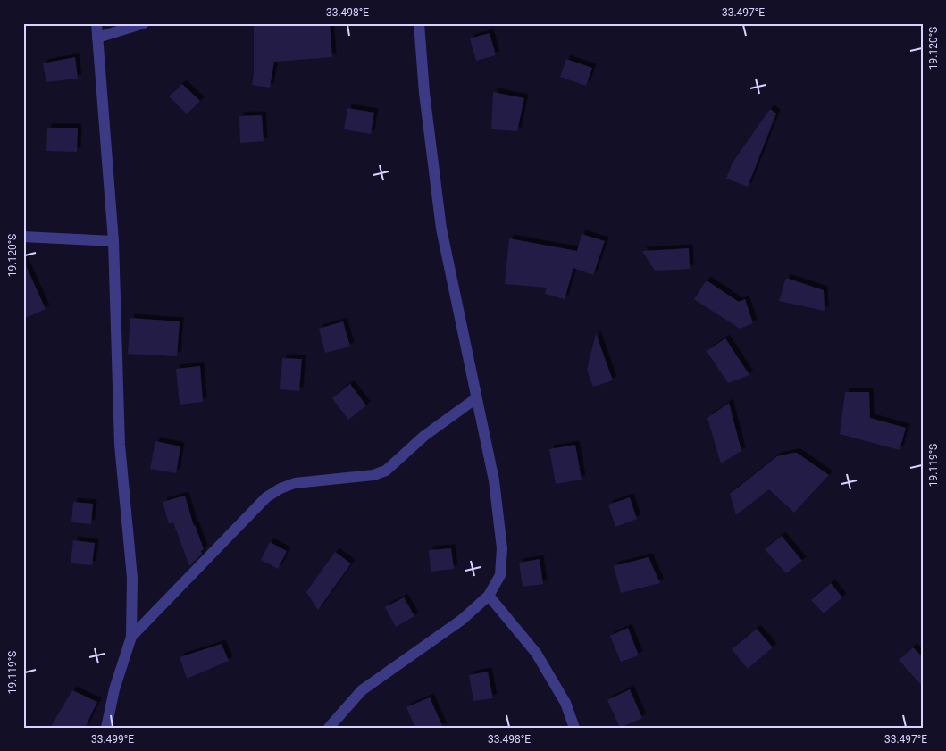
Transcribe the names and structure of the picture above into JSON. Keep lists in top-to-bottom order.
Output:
{
  "coordinates": [
    "33.498°E",
    "33.497°E",
    "19.120°S",
    "19.119°S",
    "33.499°E"
  ]
}
